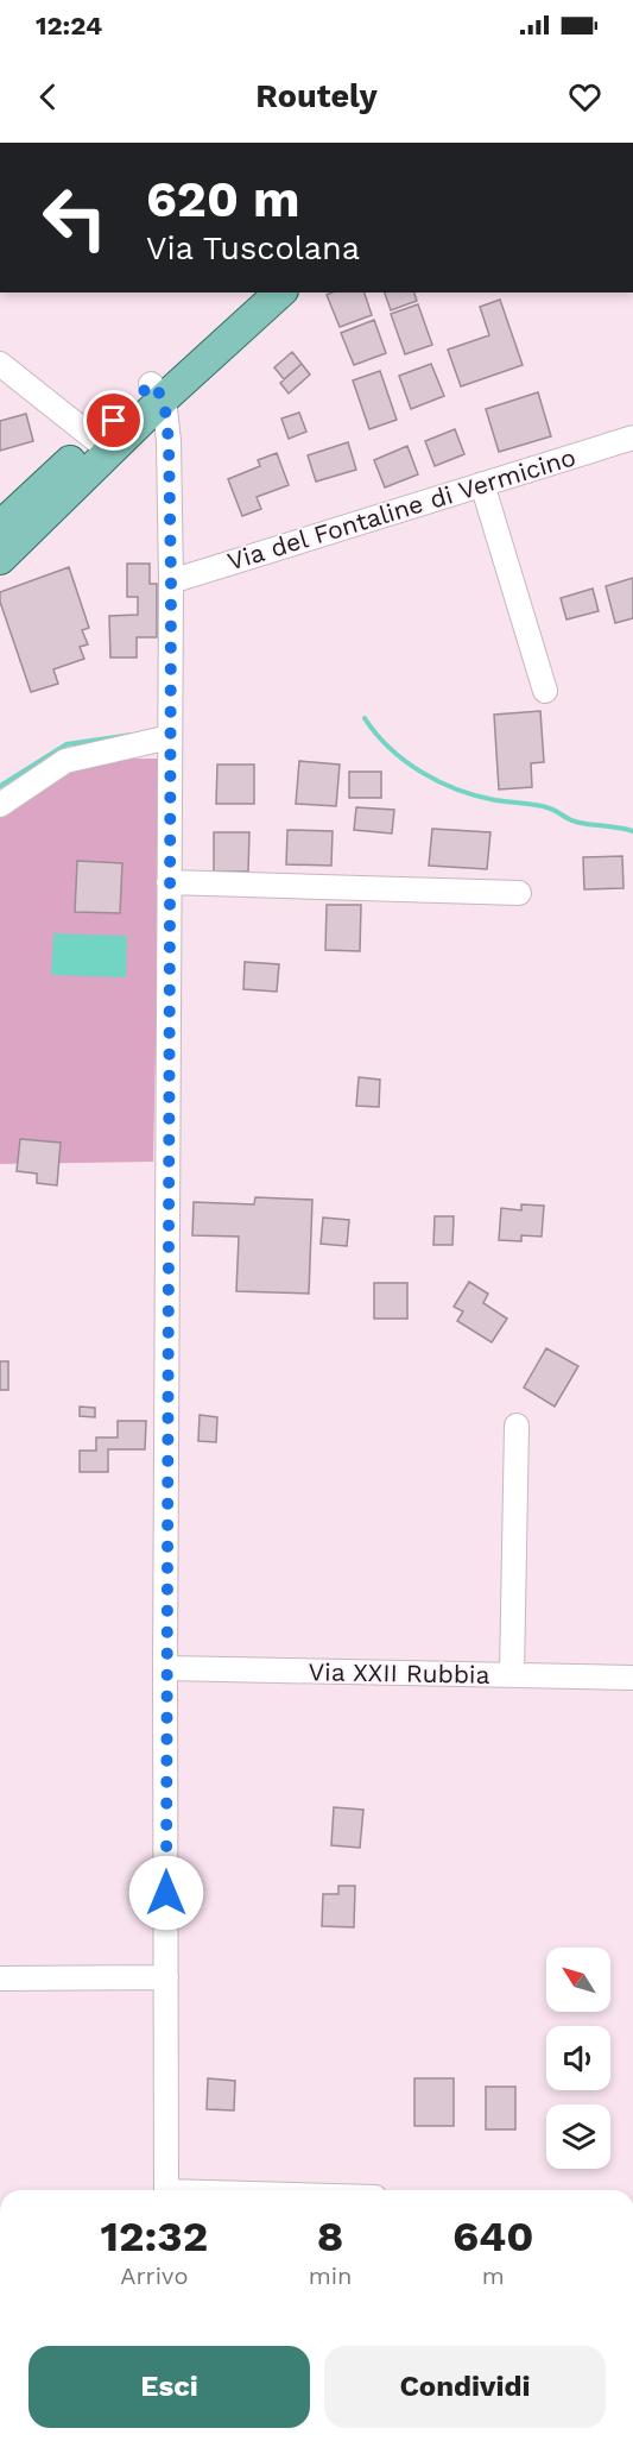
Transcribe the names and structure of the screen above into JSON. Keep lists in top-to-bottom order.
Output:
{
  "streets": {
    "street": ["Via del Fontaline di Vermicino", "Via XXII Rubbia"]
  },
  "north": "top left",
  "page": {
    "status": "12:24",
    "header": "Routely",
    "turn": ["620 m", "Via Tuscolana"],
    "eta": [
      "12:32",
      "Arrivo",
      "8",
      "min",
      "640",
      "m"
    ],
    "buttons": ["Esci", "Condividi"]
  }
}
